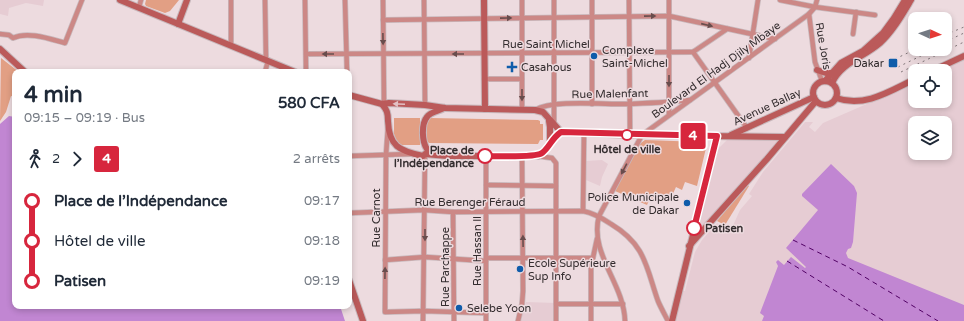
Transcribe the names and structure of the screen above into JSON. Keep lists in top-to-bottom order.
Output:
{
  "streets": {
    "street": [
      "Rue Saint Michel",
      "Rue Joris",
      "Boulevard El Hadj Djily Mbaye",
      "Rue Malenfant",
      "Avenue Ballay",
      "Rue Berenger Féraud",
      "Rue Carnot",
      "Rue Hassan ll",
      "Rue Parchappe"
    ]
  },
  "crossings": [
    ["Rue Joris", "Boulevard El Hadj Djily Mbaye"],
    ["Rue Joris", "Avenue Ballay"],
    ["Boulevard El Hadj Djily Mbaye", "Rue Malenfant"],
    ["Boulevard El Hadj Djily Mbaye", "Rue Berenger Féraud"],
    ["Rue Berenger Féraud", "Rue Carnot"],
    ["Rue Berenger Féraud", "Rue Hassan ll"],
    ["Rue Berenger Féraud", "Rue Parchappe"]
  ],
  "places": {
    "other": [
      "Complexe Saint-Michel",
      "Hôtel de ville",
      "Place de l’Indépendance",
      "Police Municipale de Dakar",
      "Patisen",
      "Ecole Supérieure Sup Info",
      "Selebe Yoon"
    ],
    "transit": ["Dakar"],
    "health": ["Casahous"]
  },
  "lines": ["bus line 4"],
  "north": "right",
  "page": {
    "on_map": "4",
    "heading": ["4 min", "09:15 – 09:19 · Bus", "580 CFA"],
    "legs": ["2", "4", "2 arrêts"],
    "list": [
      {
        "name": "Place de l’Indépendance",
        "value": "09:17"
      },
      {
        "name": "Hôtel de ville",
        "value": "09:18"
      },
      {
        "name": "Patisen",
        "value": "09:19"
      }
    ]
  }
}
